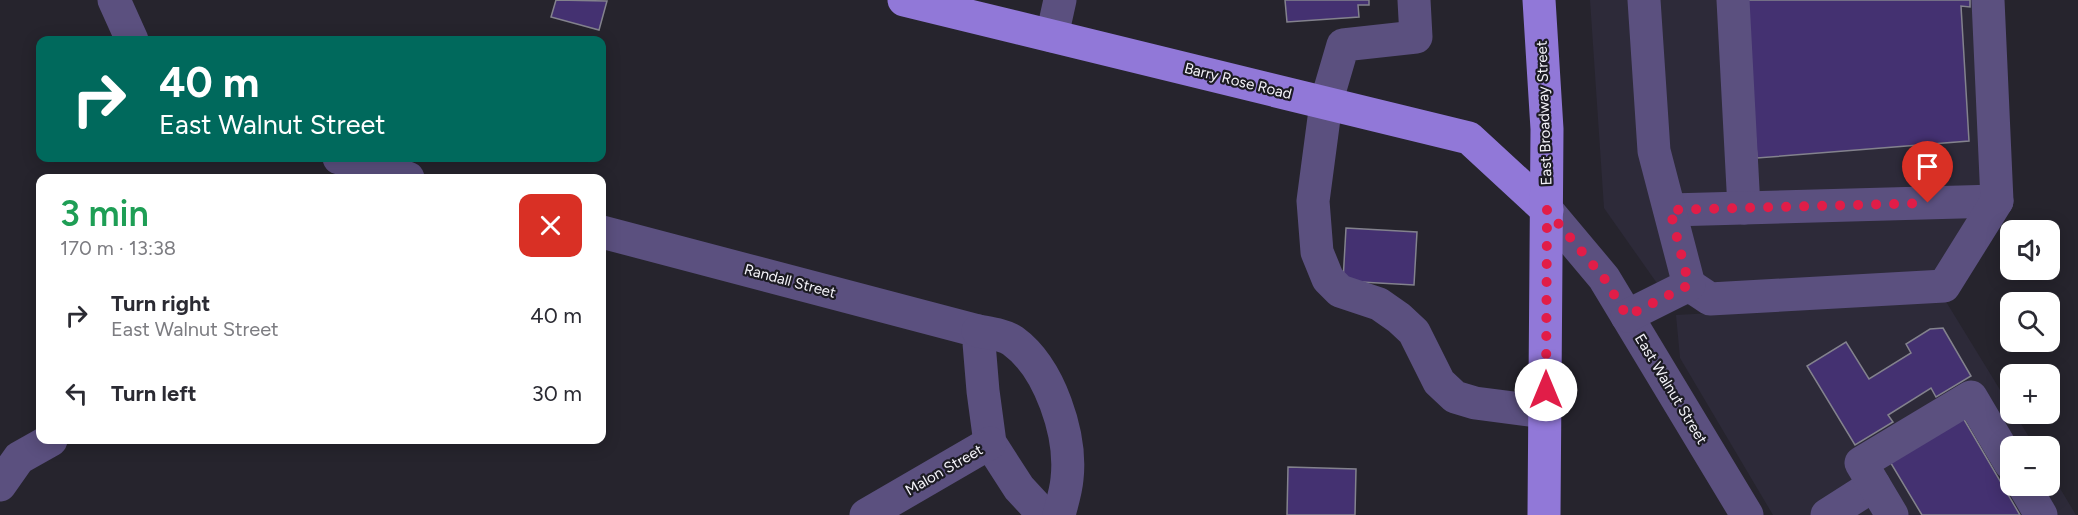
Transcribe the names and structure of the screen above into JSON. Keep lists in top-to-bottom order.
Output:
{
  "streets": {
    "main road": ["Barry Rose Road", "East Broadway Street"],
    "street": ["Randall Street", "East Walnut Street", "Malon Street"]
  },
  "crossings": [
    ["Barry Rose Road", "East Broadway Street"],
    ["Barry Rose Road", "East Walnut Street"],
    ["East Broadway Street", "East Walnut Street"]
  ],
  "page": {
    "turn": ["40 m", "East Walnut Street"],
    "heading": ["3 min", "170 m · 13:38"],
    "map_buttons": ["+", "−"],
    "list": [
      {
        "name": "Turn right",
        "note": "East Walnut Street",
        "value": "40 m"
      },
      {
        "name": "Turn left",
        "value": "30 m"
      }
    ]
  }
}
